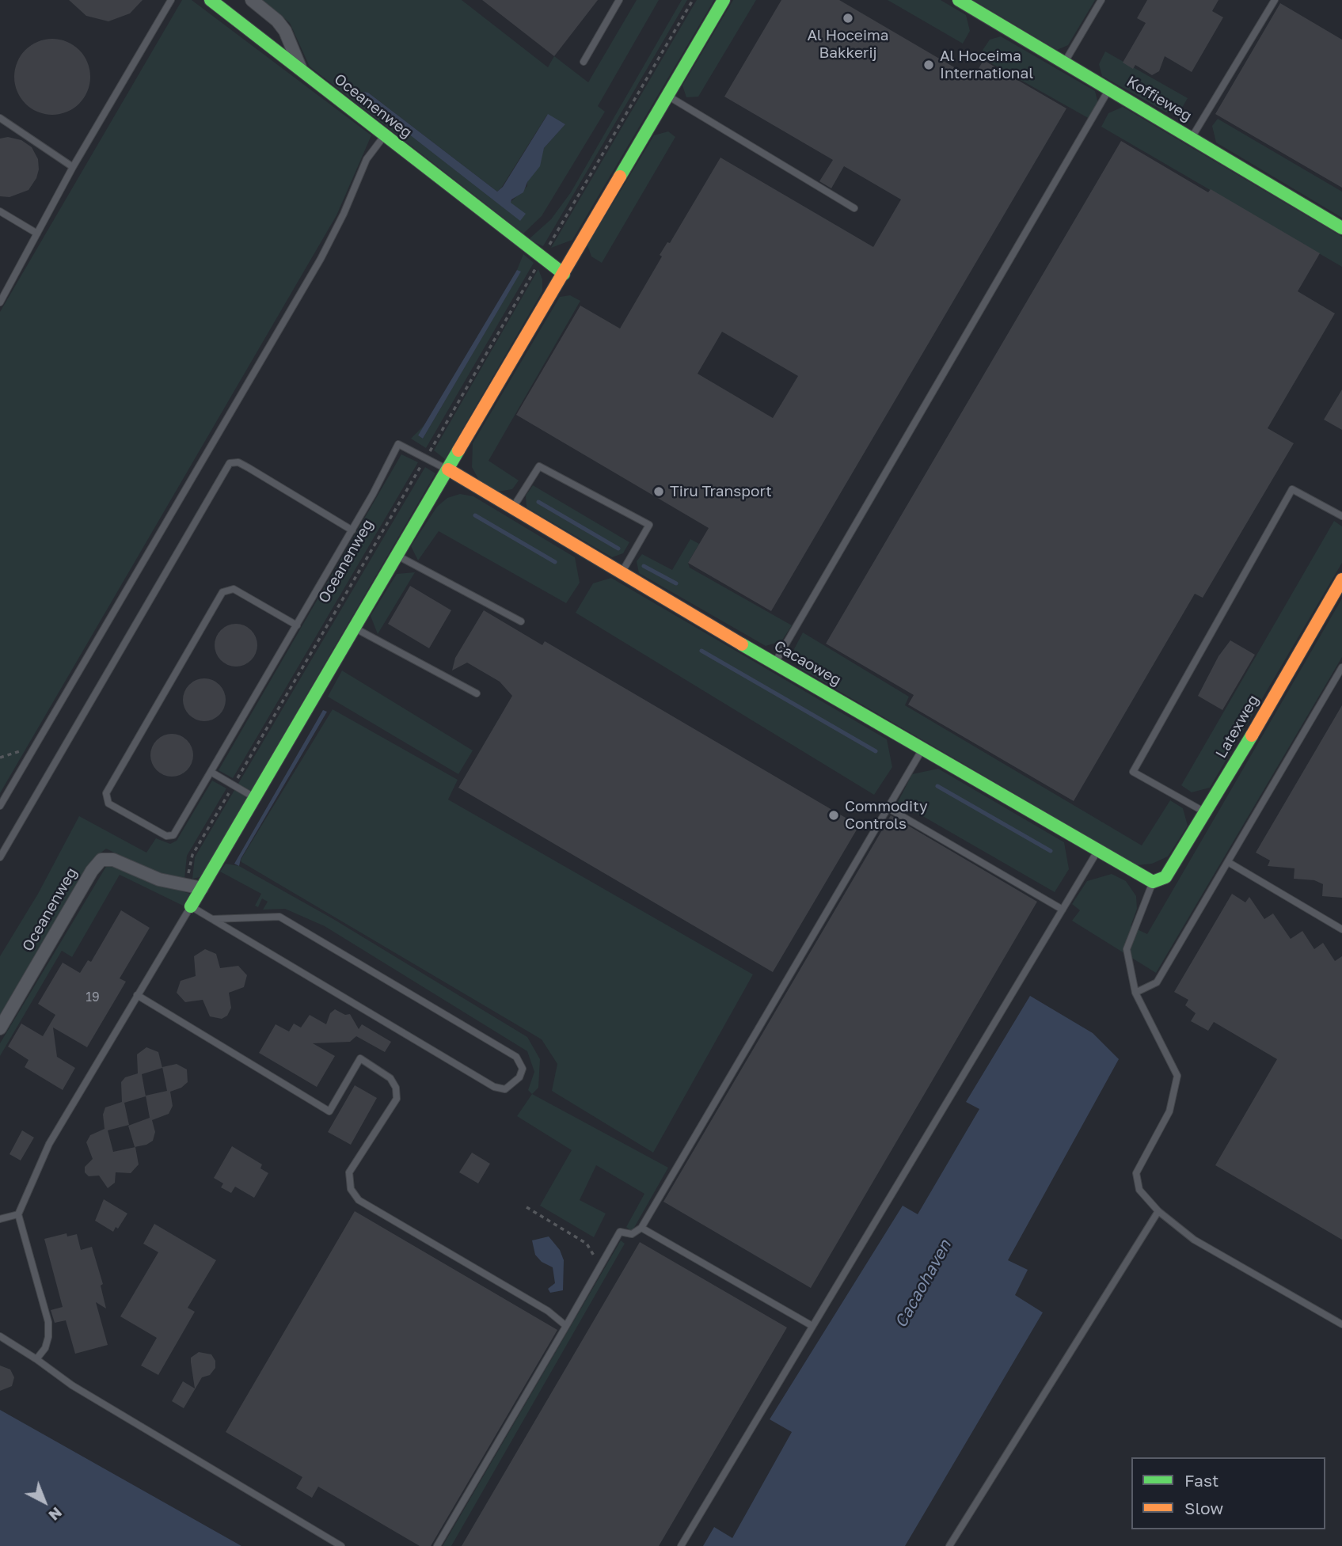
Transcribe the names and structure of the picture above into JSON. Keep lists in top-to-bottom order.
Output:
{
  "streets": {
    "street": [
      "Koffieweg",
      "Oceanenweg",
      "Cacaoweg",
      "Latexweg"
    ]
  },
  "crossings": [
    ["Cacaoweg", "Latexweg"]
  ],
  "water": ["Cacaohaven"],
  "places": [
    "Al Hoceima Bakkerij",
    "Al Hoceima International",
    "Tiru Transport",
    "Commodity Controls"
  ],
  "house_numbers": ["19"],
  "legend": ["Fast", "Slow"],
  "north": "bottom right"
}
